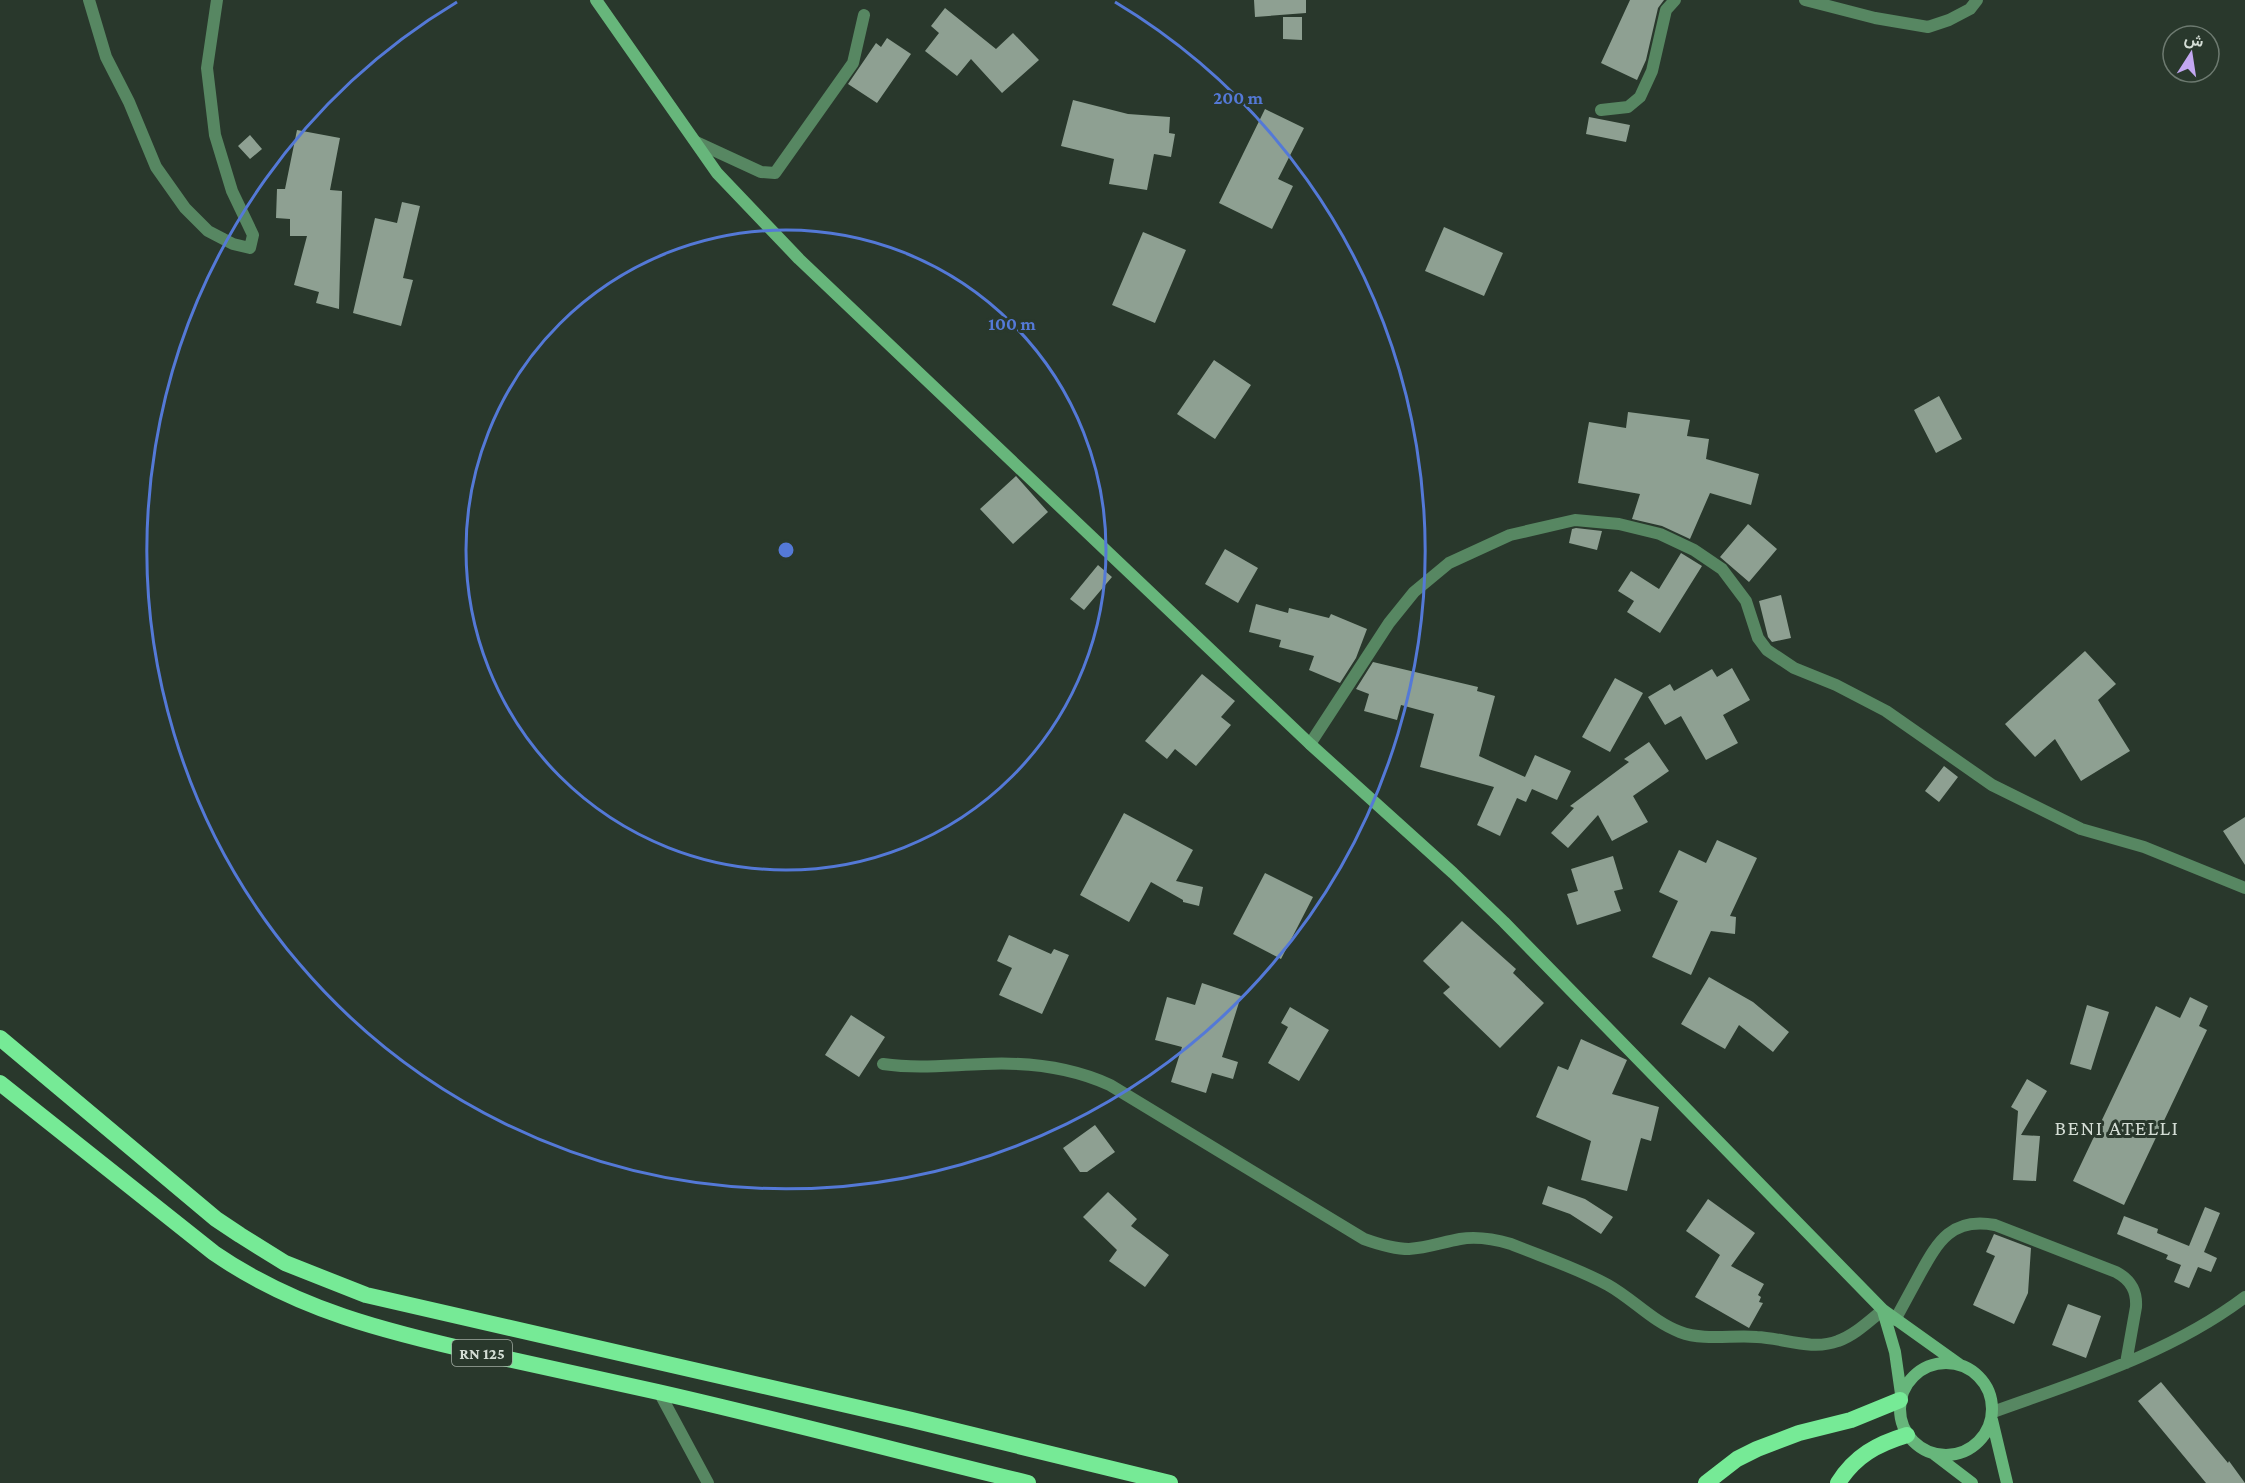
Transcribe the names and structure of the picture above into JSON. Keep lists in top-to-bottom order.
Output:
{
  "streets": {
    "highway": ["RN 125"]
  },
  "districts": ["BENI ATELLI"],
  "north": "top",
  "rings": ["200 m", "100 m"]
}
